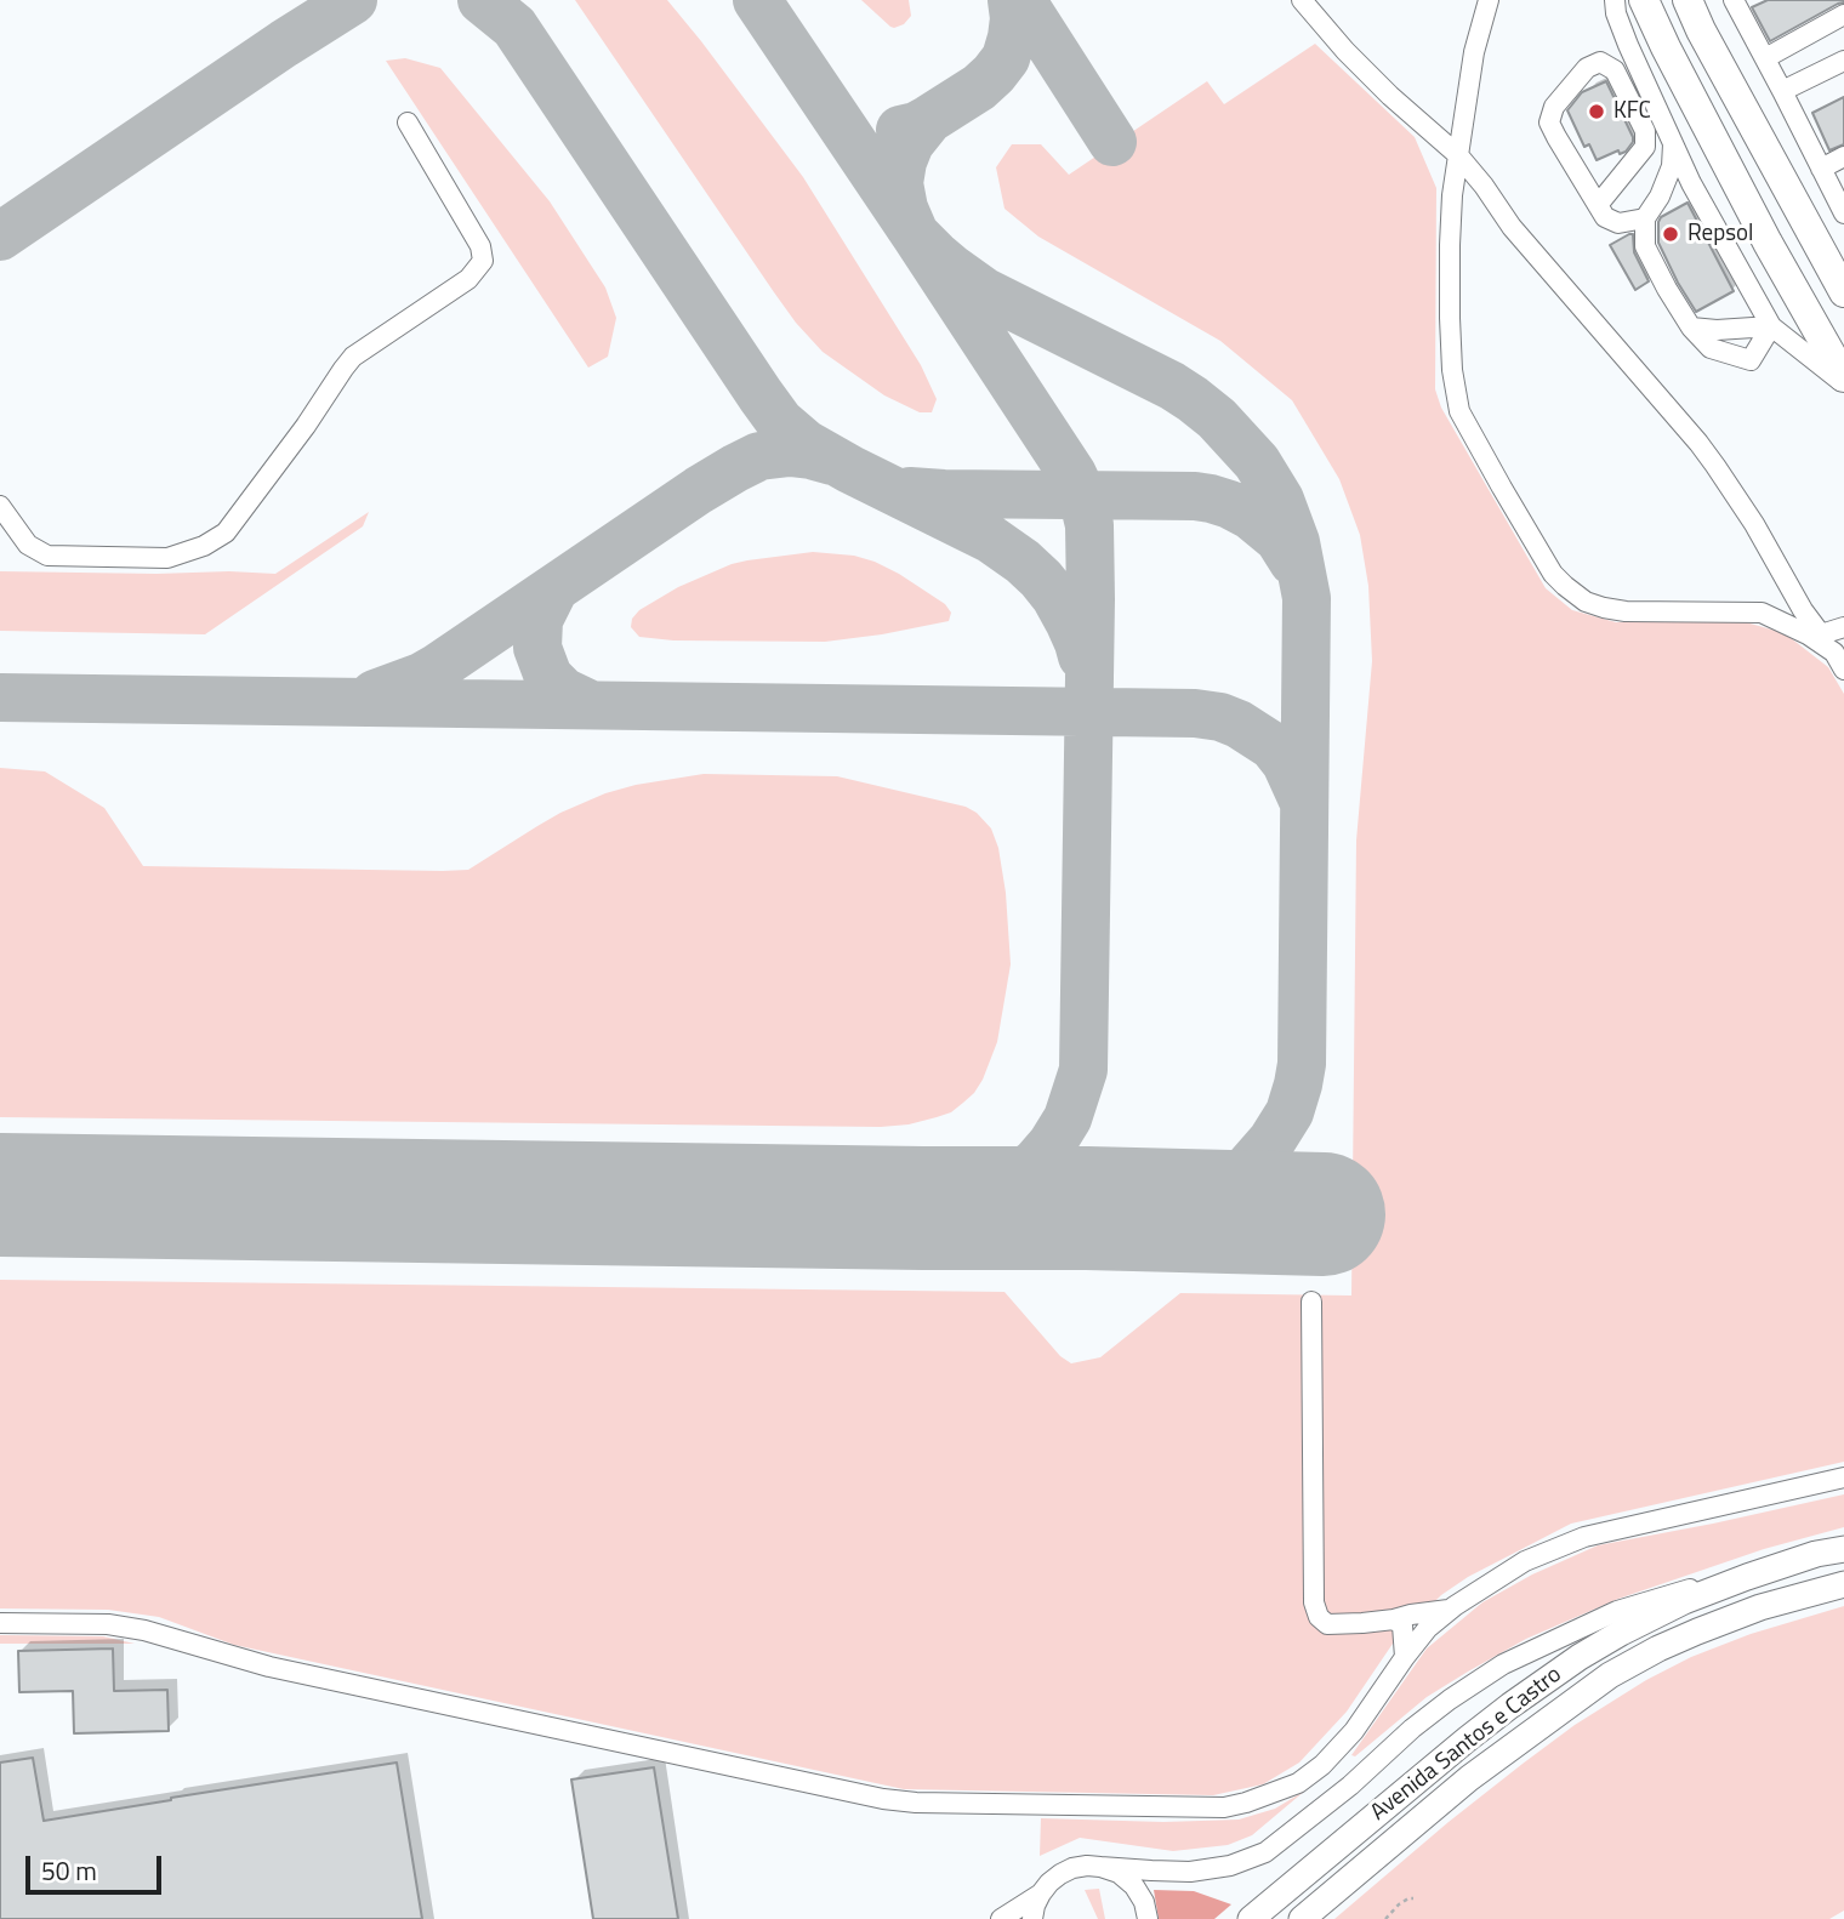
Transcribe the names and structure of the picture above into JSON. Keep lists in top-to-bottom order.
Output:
{
  "streets": {
    "main road": ["Avenida Santos e Castro"]
  },
  "places": ["KFC", "Repsol"],
  "scale_bar": "50 m"
}
